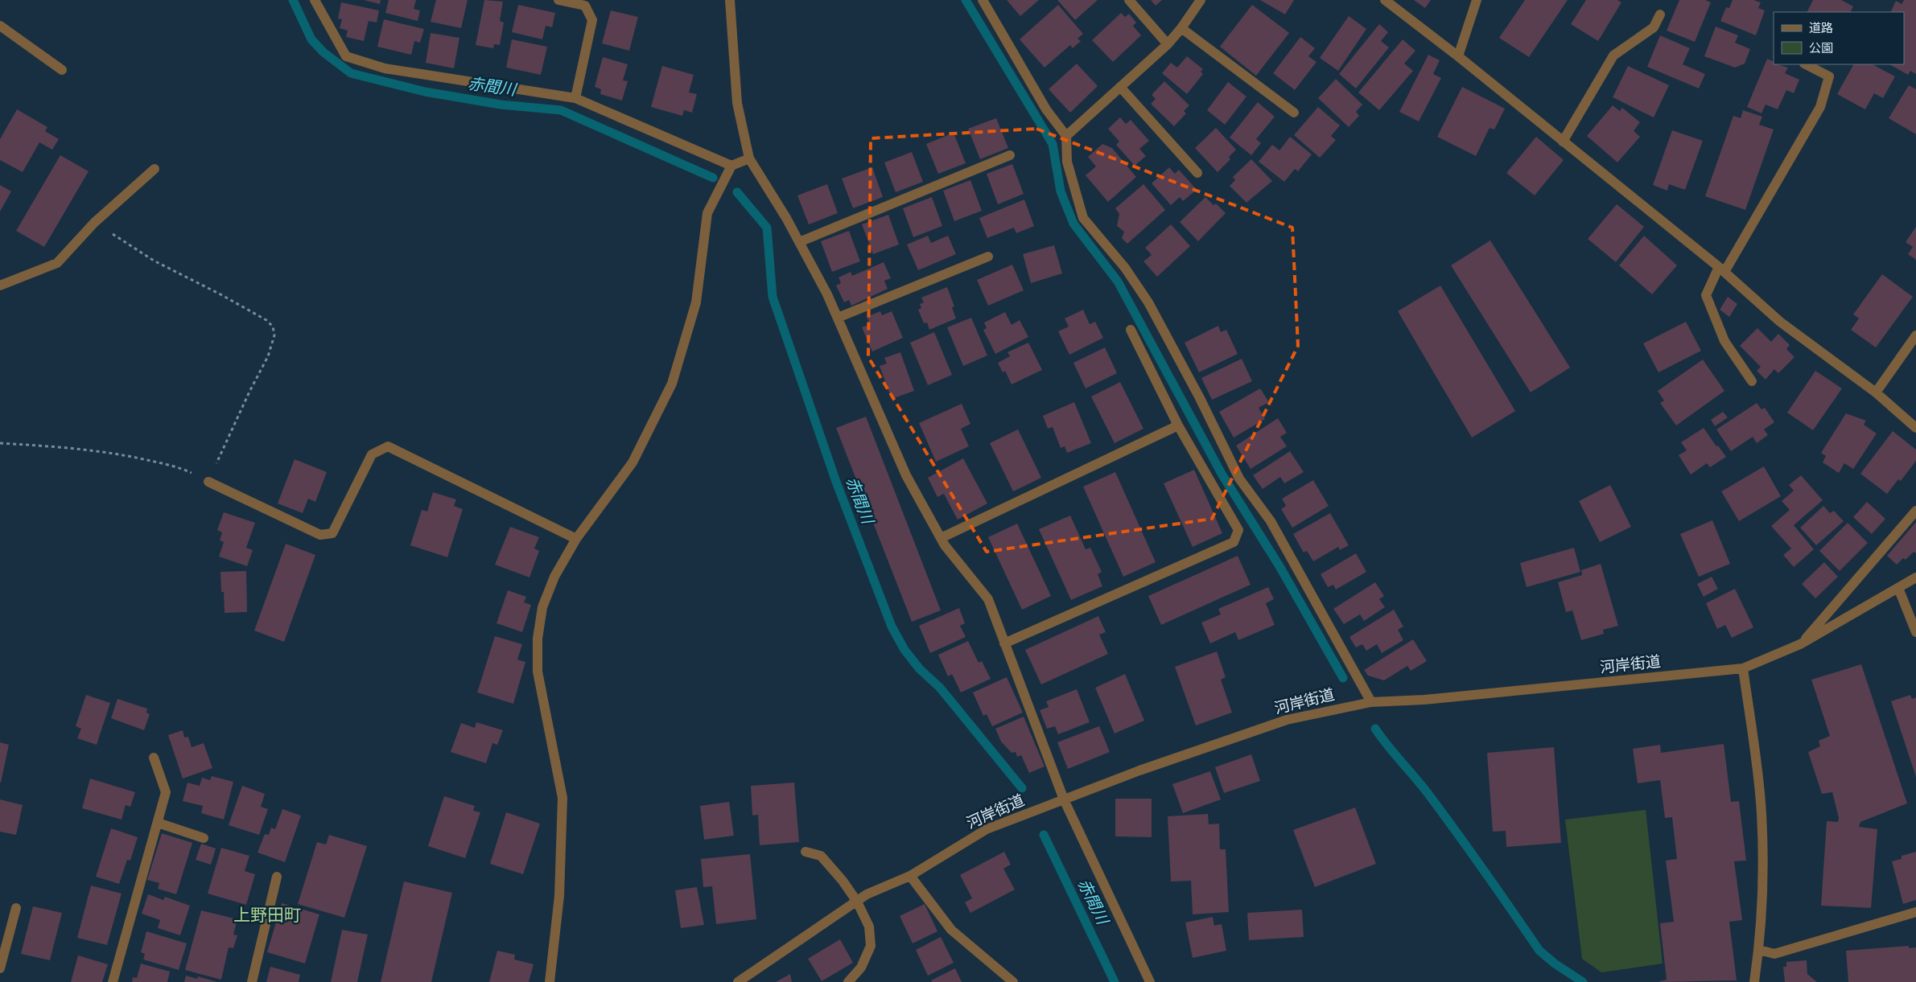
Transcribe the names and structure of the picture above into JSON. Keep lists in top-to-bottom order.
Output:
{
  "streets": {
    "street": ["河岸街道"]
  },
  "districts": ["上野田町"],
  "water": ["赤間川"],
  "legend": ["道路", "公園"]
}
